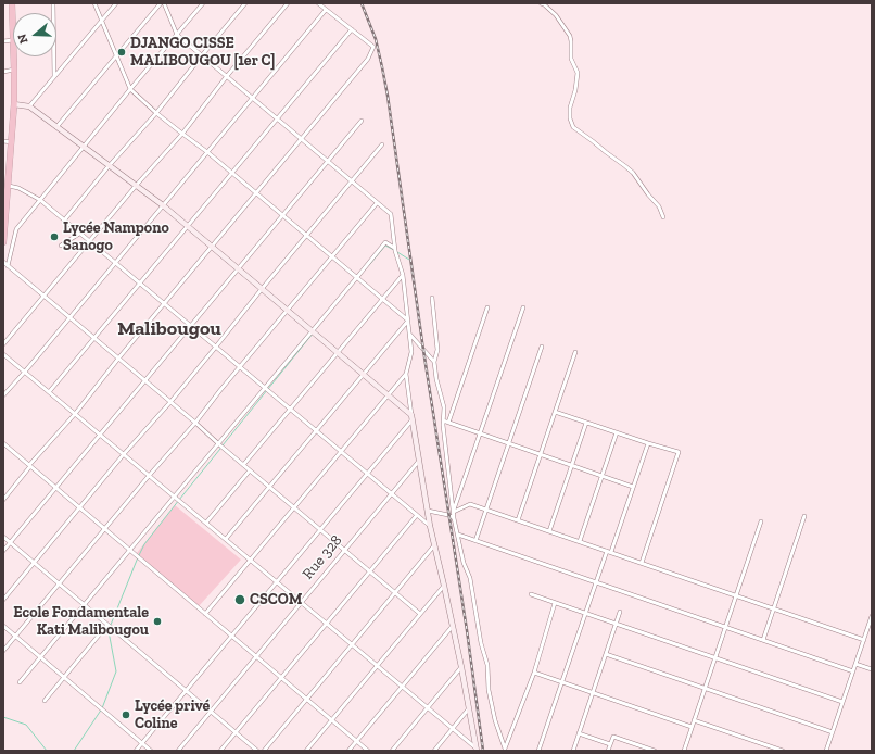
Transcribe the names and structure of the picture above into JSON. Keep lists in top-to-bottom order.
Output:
{
  "streets": {
    "street": ["Rue 328"]
  },
  "districts": ["Malibougou"],
  "places": [
    "DJANGO CISSE MALIBOUGOU [1er C]",
    "Lycée Nampono Sanogo",
    "CSCOM",
    "Ecole Fondamentale Kati Malibougou",
    "Lycée privé Coline"
  ],
  "north": "left"
}
